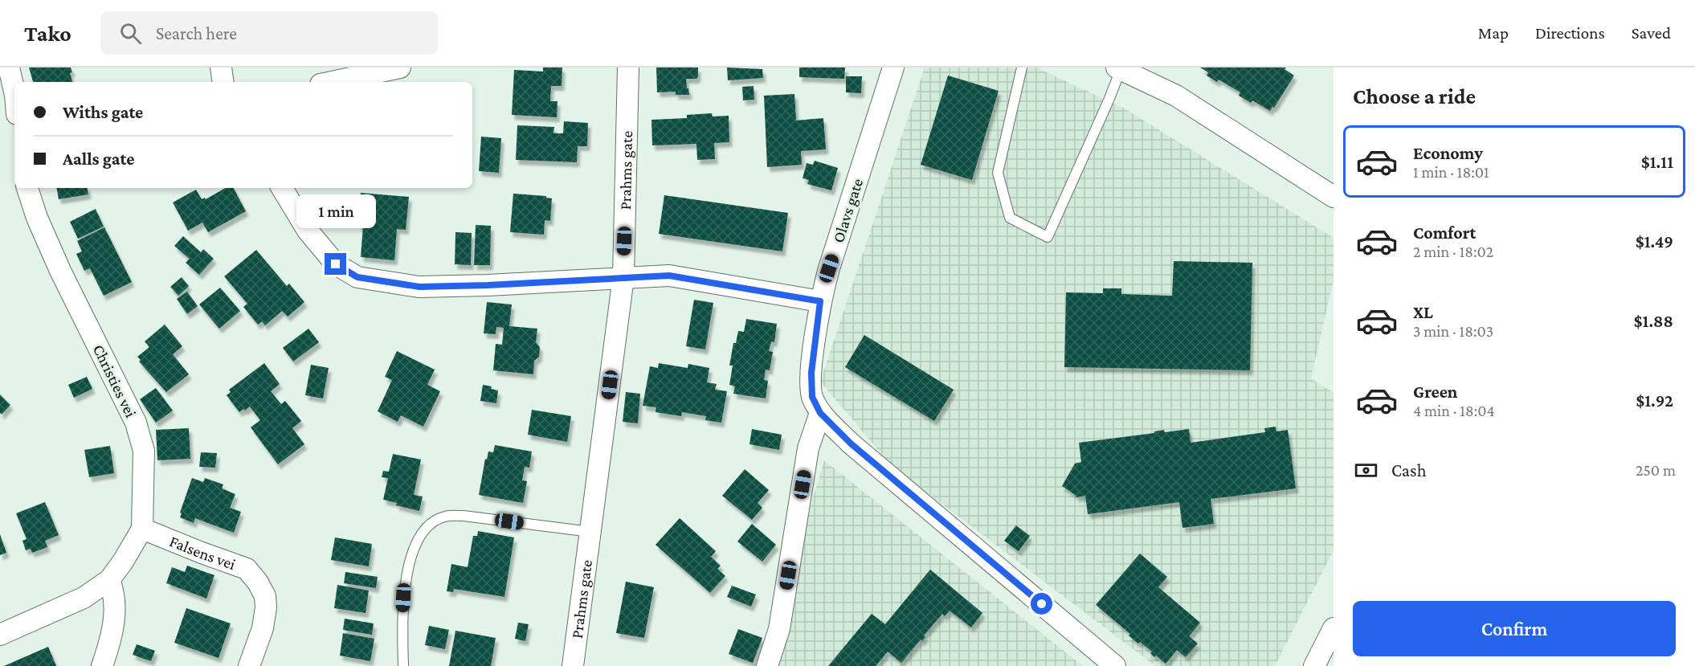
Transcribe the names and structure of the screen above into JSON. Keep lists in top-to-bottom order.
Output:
{
  "streets": {
    "street": [
      "Prahms gate",
      "Olavs gate",
      "Christies vei",
      "Falsens vei"
    ]
  },
  "crossings": [
    ["Christies vei", "Falsens vei"]
  ],
  "page": {
    "header": "Tako",
    "search": "Search here",
    "nav": ["Map", "Directions", "Saved"],
    "heading": "Choose a ride",
    "banner": ["Withs gate", "Aalls gate"],
    "list": [
      {
        "name": "Economy",
        "note": "1 min · 18:01",
        "value": "$1.11"
      },
      {
        "name": "Comfort",
        "note": "2 min · 18:02",
        "value": "$1.49"
      },
      {
        "name": "XL",
        "note": "3 min · 18:03",
        "value": "$1.88"
      },
      {
        "name": "Green",
        "note": "4 min · 18:04",
        "value": "$1.92"
      }
    ],
    "bubble": "1 min",
    "pay": ["Cash", "250 m"],
    "buttons": "Confirm"
  }
}
